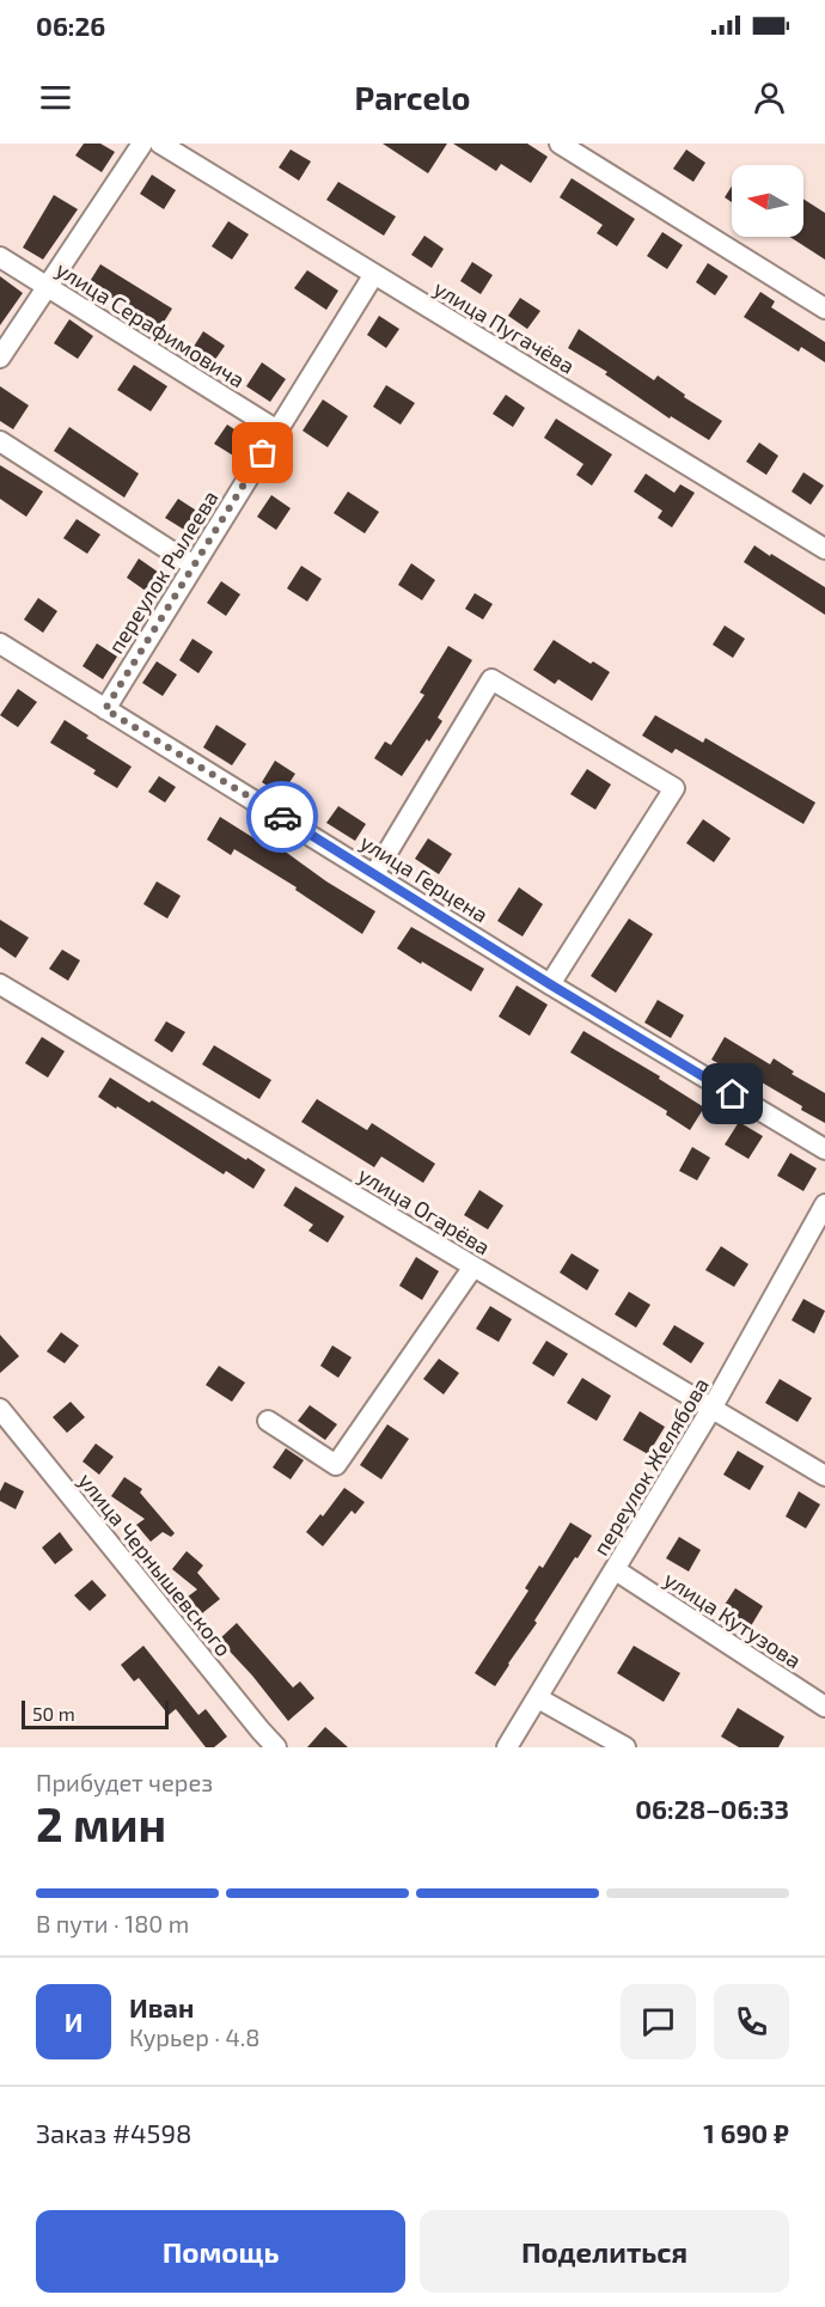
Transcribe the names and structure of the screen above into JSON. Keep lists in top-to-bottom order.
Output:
{
  "streets": {
    "street": [
      "улица Серафимовича",
      "улица Пугачёва",
      "переулок Рылеева",
      "улица Герцена",
      "улица Огарёва",
      "переулок Желябова",
      "улица Чернышевского",
      "улица Кутузова"
    ]
  },
  "crossings": [
    ["улица Серафимовича", "переулок Рылеева"],
    ["улица Пугачёва", "переулок Рылеева"],
    ["переулок Рылеева", "улица Герцена"],
    ["улица Огарёва", "переулок Желябова"],
    ["переулок Желябова", "улица Кутузова"]
  ],
  "scale_bar": "50 m",
  "north": "left",
  "page": {
    "status": "06:26",
    "header": "Parcelo",
    "scale": "50 m",
    "heading": ["2 мин", "Прибудет через", "06:28–06:33"],
    "panel": [
      "Иван",
      "Курьер · 4.8",
      "Заказ #4598",
      "1 690 ₽"
    ],
    "bar": "В пути · 180 m",
    "round": "И",
    "buttons": ["Помощь", "Поделиться"]
  }
}
